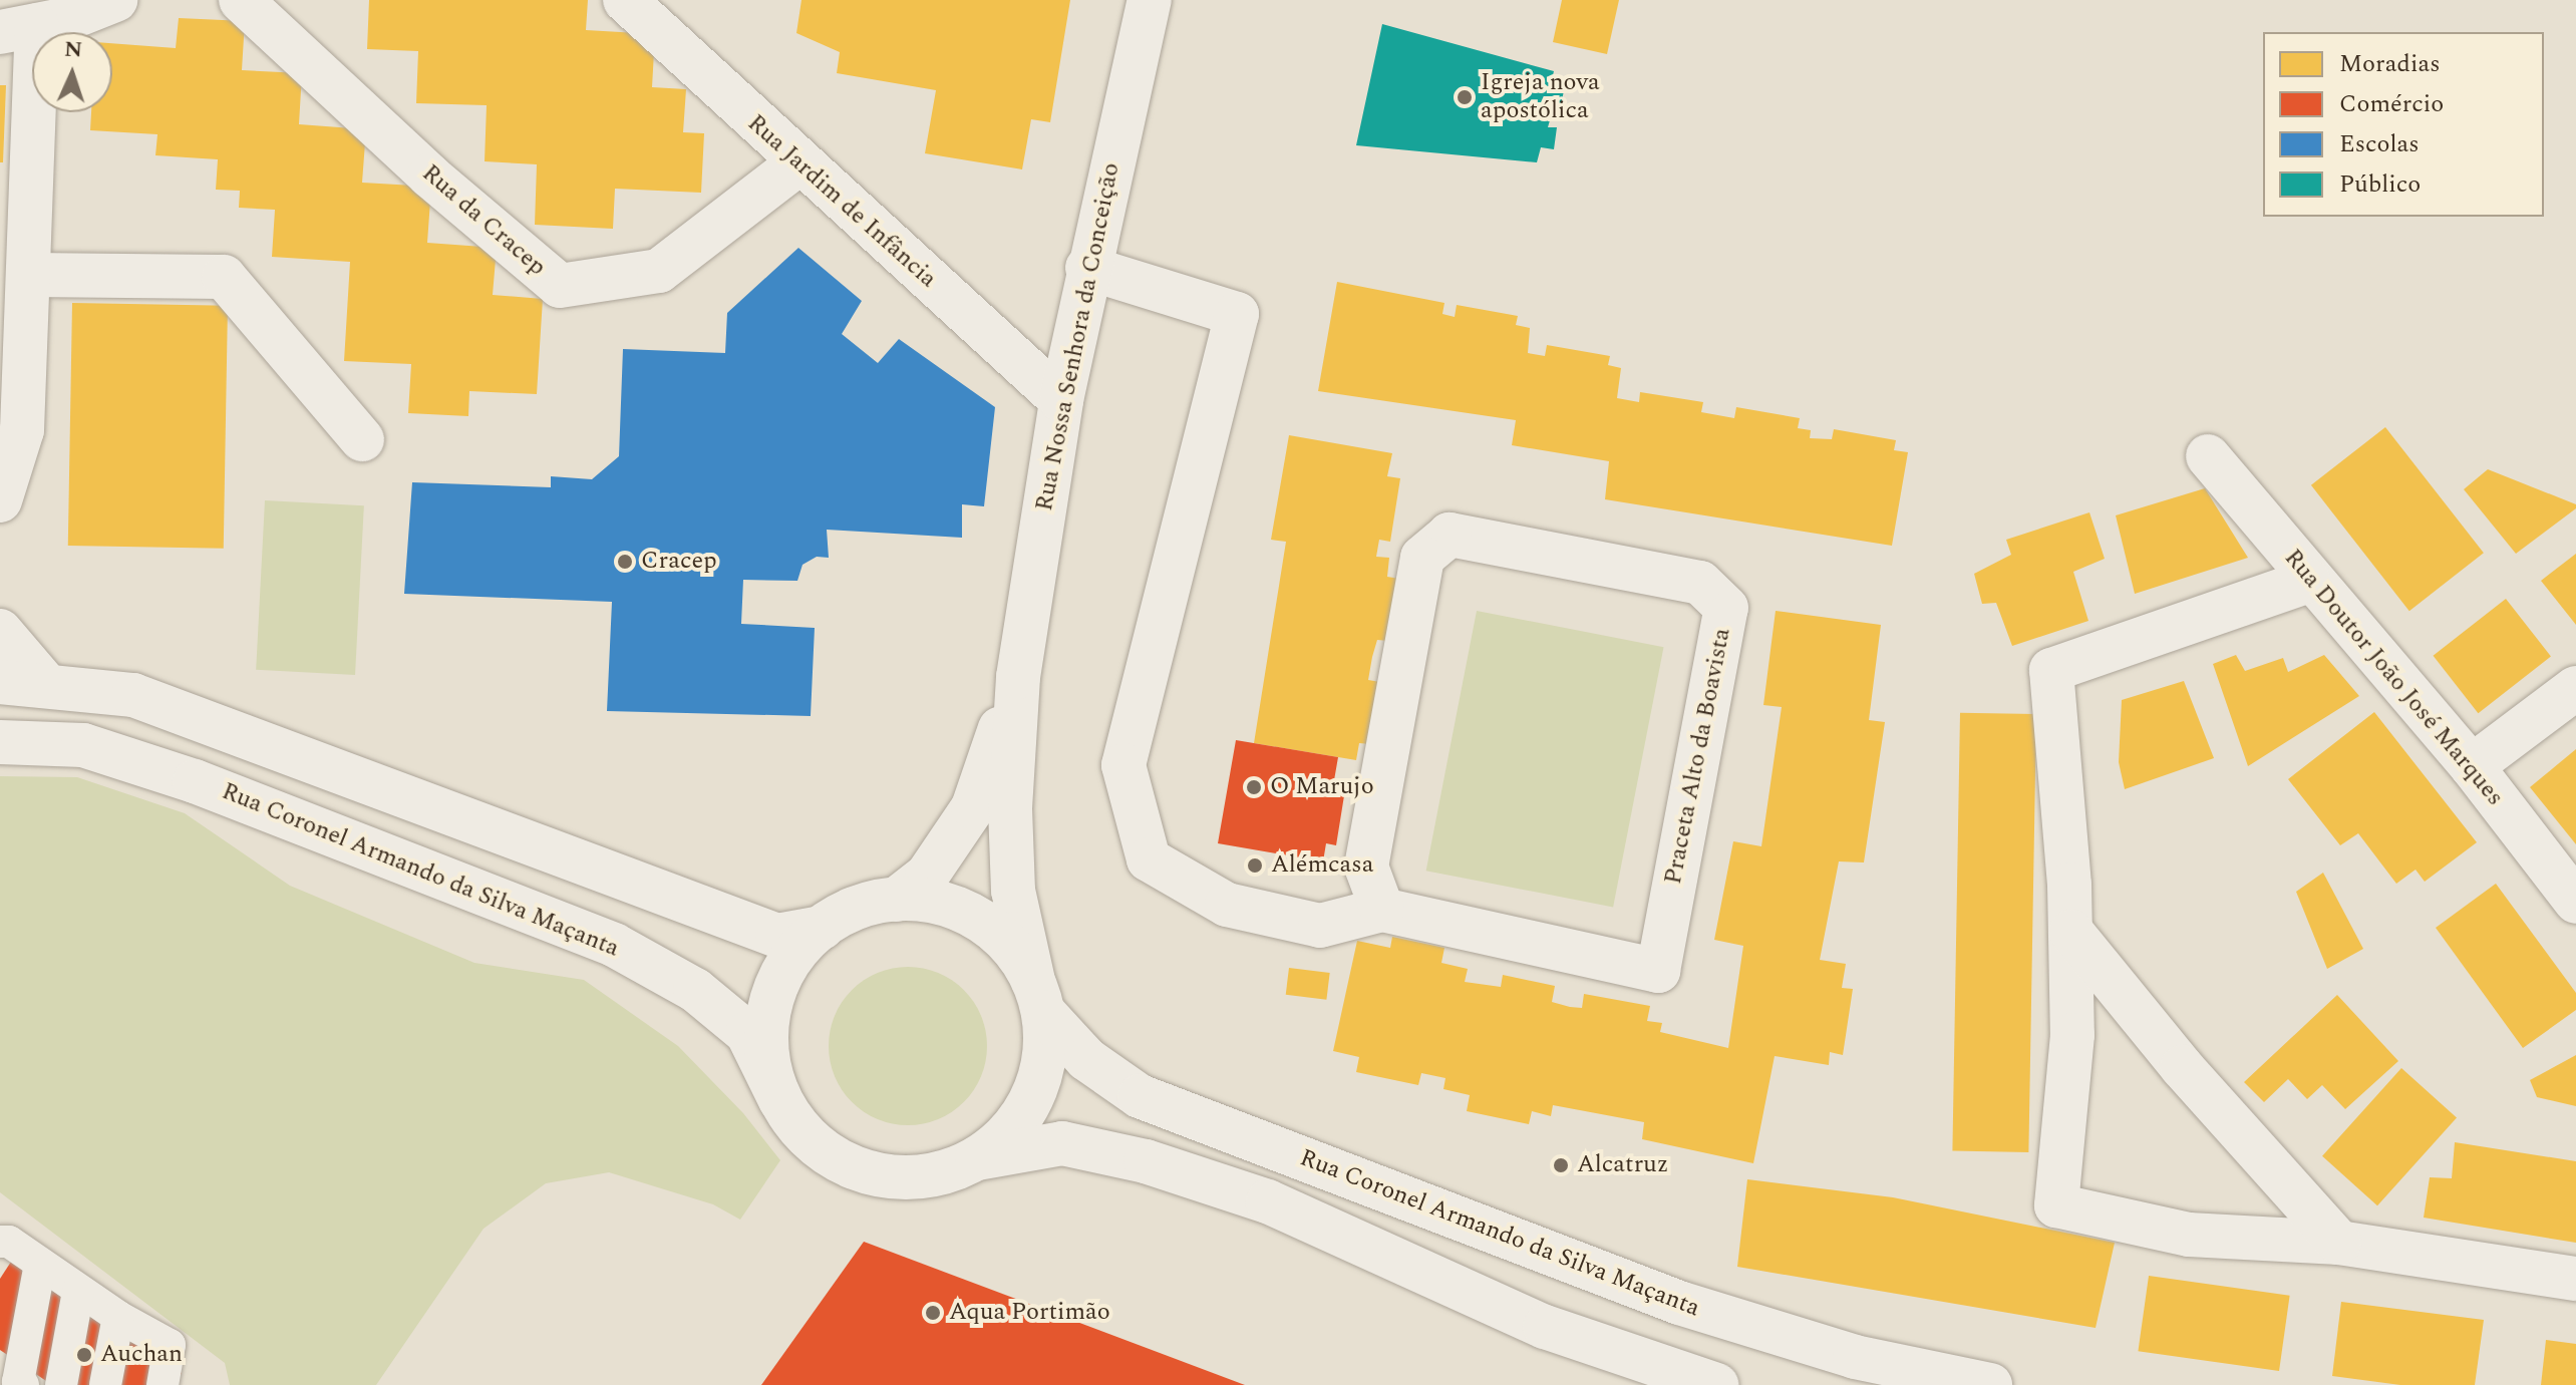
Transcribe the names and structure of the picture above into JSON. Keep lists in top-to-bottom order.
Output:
{
  "streets": {
    "street": [
      "Rua Jardim de Infância",
      "Rua da Cracep",
      "Rua Nossa Senhora da Conceição",
      "Rua Doutor João José Marques",
      "Praceta Alto da Boavista",
      "Rua Coronel Armando da Silva Maçanta"
    ]
  },
  "crossings": [
    ["Rua Jardim de Infância", "Rua da Cracep"],
    ["Rua Jardim de Infância", "Rua Nossa Senhora da Conceição"],
    ["Rua Nossa Senhora da Conceição", "Praceta Alto da Boavista"]
  ],
  "places": [
    "Igreja nova apostólica",
    "Cracep",
    "O Marujo",
    "Alémcasa",
    "Alcatruz",
    "Aqua Portimão",
    "Auchan"
  ],
  "legend": [
    "Moradias",
    "Comércio",
    "Escolas",
    "Público"
  ],
  "north": "top"
}
